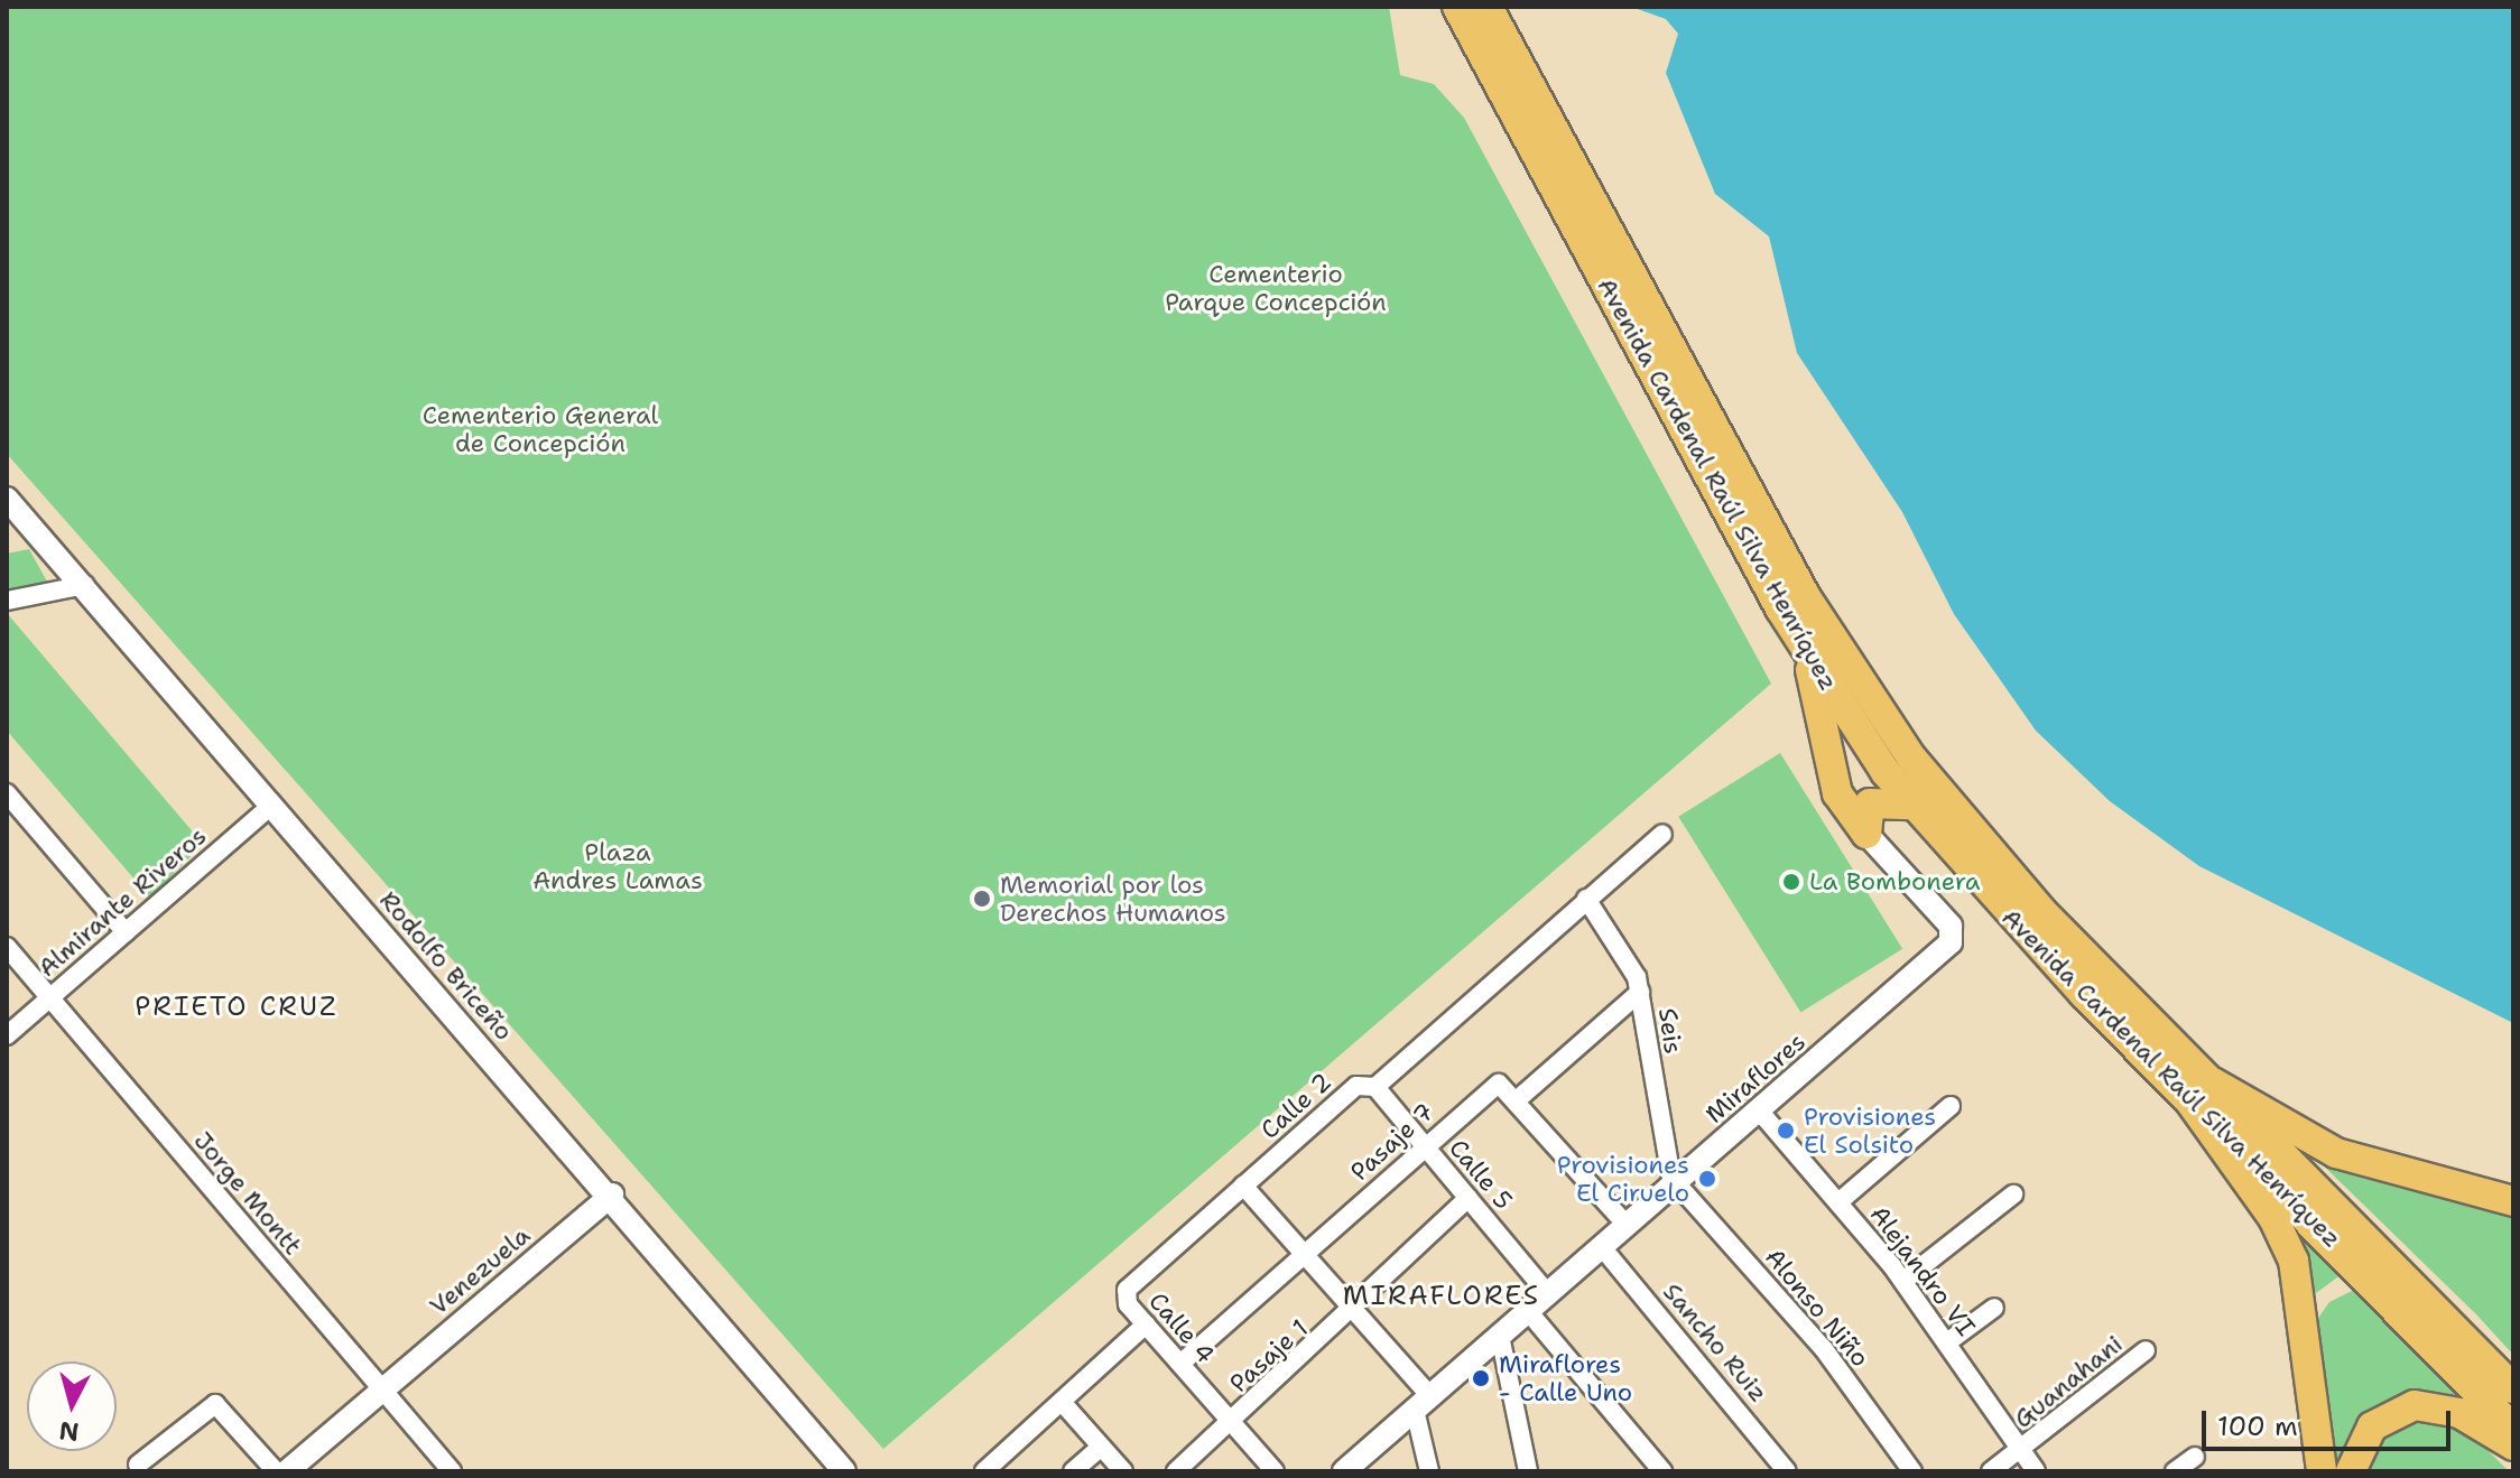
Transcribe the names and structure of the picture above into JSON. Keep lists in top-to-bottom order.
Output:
{
  "streets": {
    "main road": ["Avenida Cardenal Raúl Silva Henríquez"],
    "street": [
      "Almirante Riveros",
      "Rodolfo Briceño",
      "Seis",
      "Miraflores",
      "Calle 2",
      "Pasaje 7",
      "Calle 5",
      "Jorge Montt",
      "Venezuela",
      "Alejandro VI",
      "Alonso Niño",
      "Calle 4",
      "Sancho Ruiz",
      "Pasaje 1",
      "Guanahani"
    ]
  },
  "crossings": [
    ["Almirante Riveros", "Rodolfo Briceño"],
    ["Almirante Riveros", "Jorge Montt"],
    ["Rodolfo Briceño", "Venezuela"],
    ["Seis", "Miraflores"],
    ["Seis", "Calle 2"],
    ["Seis", "Alonso Niño"],
    ["Miraflores", "Calle 5"],
    ["Miraflores", "Alejandro VI"],
    ["Miraflores", "Alonso Niño"],
    ["Miraflores", "Sancho Ruiz"],
    ["Calle 2", "Calle 5"],
    ["Calle 2", "Calle 4"],
    ["Pasaje 7", "Calle 5"],
    ["Pasaje 7", "Calle 4"],
    ["Calle 5", "Pasaje 1"],
    ["Jorge Montt", "Venezuela"],
    ["Alejandro VI", "Guanahani"],
    ["Calle 4", "Pasaje 1"]
  ],
  "districts": ["PRIETO CRUZ", "MIRAFLORES"],
  "parks": ["Cementerio Parque Concepción", "Cementerio General de Concepción", "Plaza Andres Lamas"],
  "places": [
    "La Bombonera",
    "Memorial por los Derechos Humanos",
    "Provisiones El Solsito",
    "Provisiones El Ciruelo",
    "Miraflores - Calle Uno"
  ],
  "scale_bar": "100 m",
  "north": "bottom"
}
